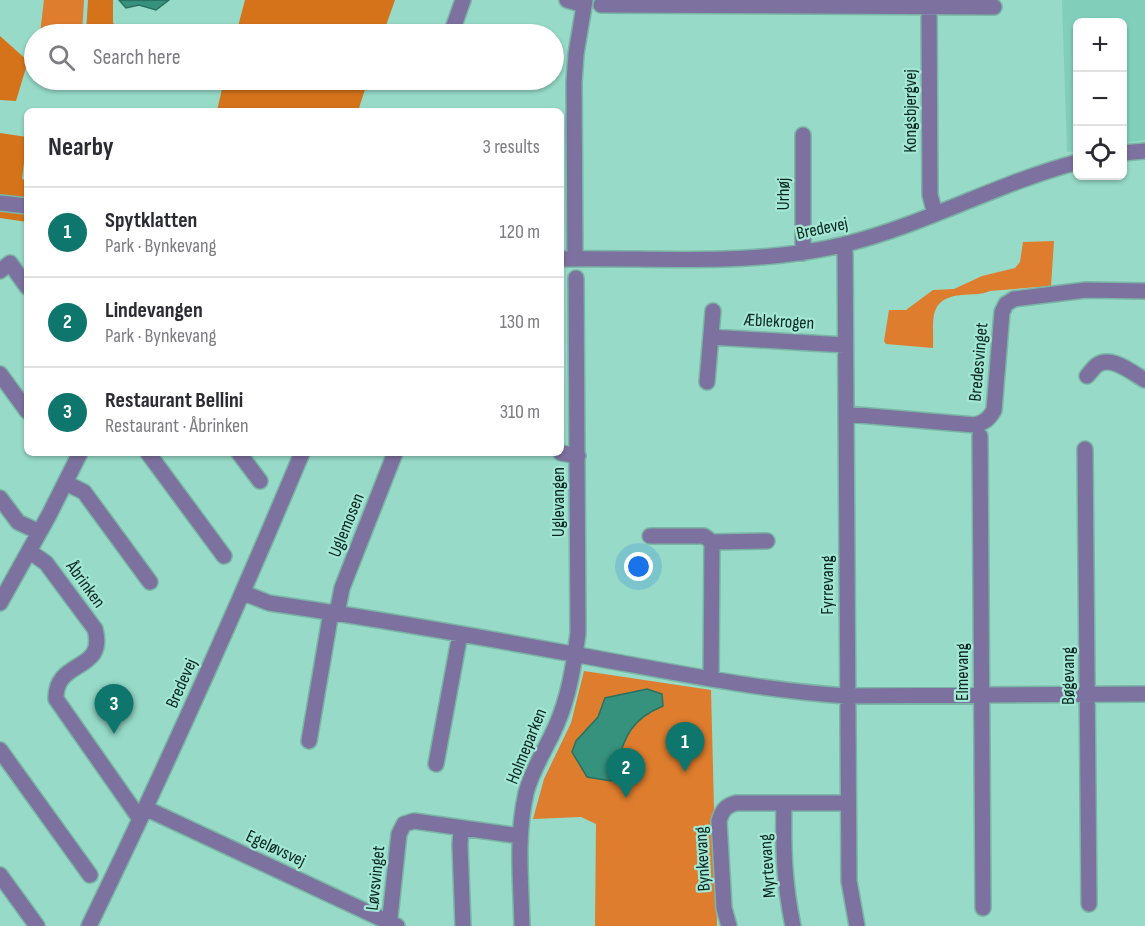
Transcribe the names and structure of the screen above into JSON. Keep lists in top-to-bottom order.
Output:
{
  "streets": {
    "street": [
      "Kongsbjergvej",
      "Urhøj",
      "Bredevej",
      "Æblekrogen",
      "Bredesvinget",
      "Uglevangen",
      "Uglemosen",
      "Åbrinken",
      "Fyrrevang",
      "Elmevang",
      "Bøgevang",
      "Holmeparken",
      "Egeløvsvej",
      "Bynkevang",
      "Myrtevang",
      "Løvsvinget"
    ]
  },
  "crossings": [
    ["Kongsbjergvej", "Bredevej"],
    ["Urhøj", "Bredevej"],
    ["Bredevej", "Åbrinken"],
    ["Bredevej", "Fyrrevang"],
    ["Bredevej", "Egeløvsvej"],
    ["Æblekrogen", "Fyrrevang"],
    ["Bredesvinget", "Fyrrevang"],
    ["Uglevangen", "Holmeparken"],
    ["Åbrinken", "Egeløvsvej"],
    ["Fyrrevang", "Bynkevang"],
    ["Holmeparken", "Løvsvinget"],
    ["Egeløvsvej", "Løvsvinget"],
    ["Bynkevang", "Myrtevang"]
  ],
  "page": {
    "map_buttons": ["+", "−"],
    "search": "Search here",
    "heading": ["Nearby", "3 results"],
    "list": [
      {
        "mark": "1",
        "name": "Spytklatten",
        "note": "Park · Bynkevang",
        "value": "120 m"
      },
      {
        "mark": "2",
        "name": "Lindevangen",
        "note": "Park · Bynkevang",
        "value": "130 m"
      },
      {
        "mark": "3",
        "name": "Restaurant Bellini",
        "note": "Restaurant · Åbrinken",
        "value": "310 m"
      }
    ],
    "pins": ["3", "1", "2"]
  }
}
